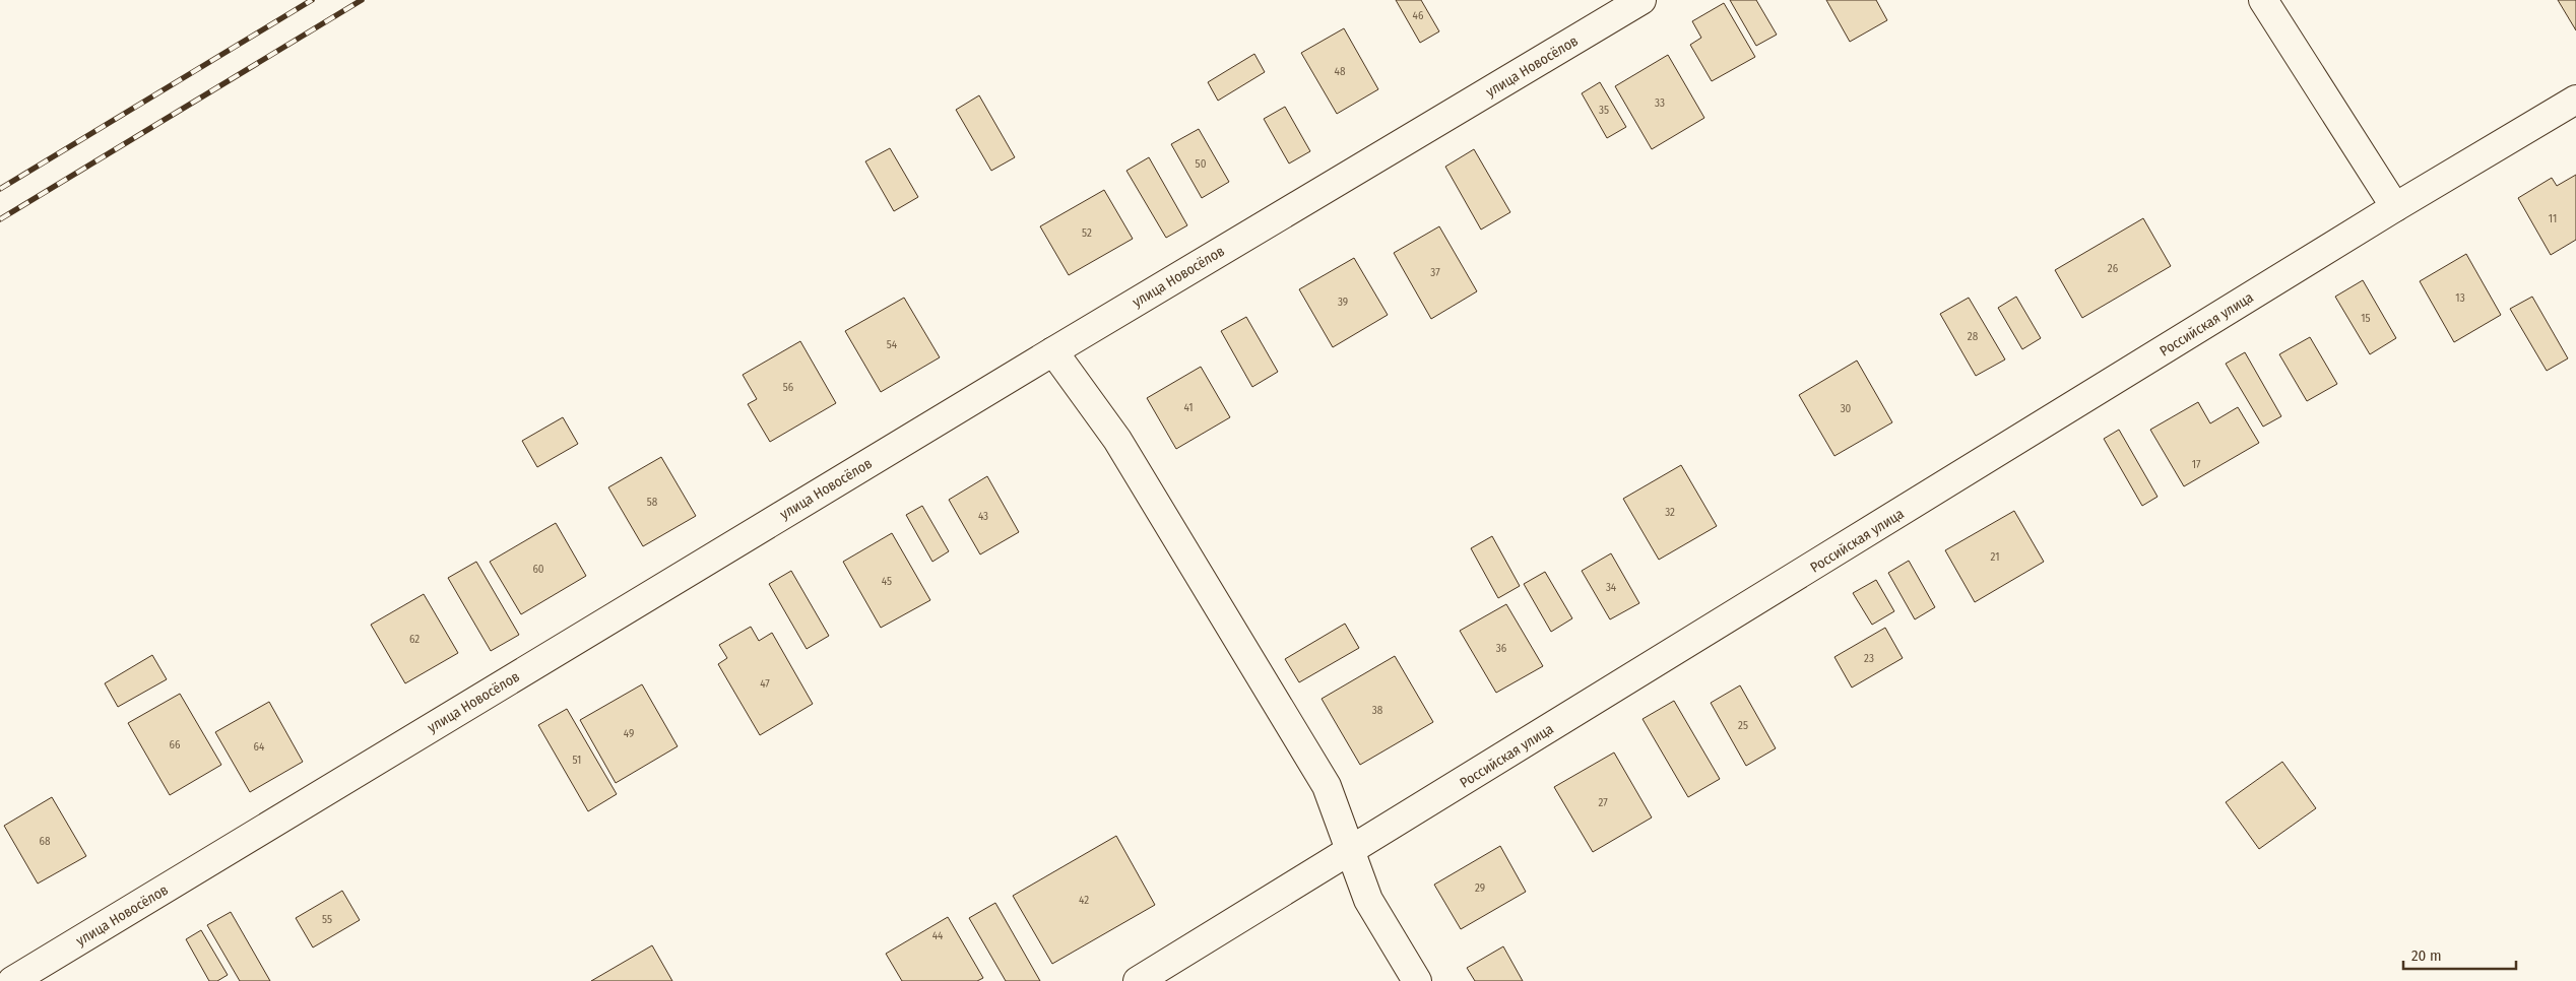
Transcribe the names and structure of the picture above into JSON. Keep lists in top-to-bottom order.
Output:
{
  "streets": {
    "street": ["улица Новосёлов", "Российская улица"]
  },
  "house_numbers": [
    "46",
    "48",
    "33",
    "35",
    "50",
    "11",
    "52",
    "26",
    "37",
    "13",
    "39",
    "15",
    "28",
    "54",
    "56",
    "41",
    "30",
    "17",
    "58",
    "32",
    "43",
    "21",
    "60",
    "45",
    "34",
    "62",
    "36",
    "23",
    "47",
    "38",
    "25",
    "49",
    "66",
    "64",
    "51",
    "27",
    "68",
    "29",
    "42",
    "55",
    "44"
  ],
  "scale_bar": "20 m"
}
